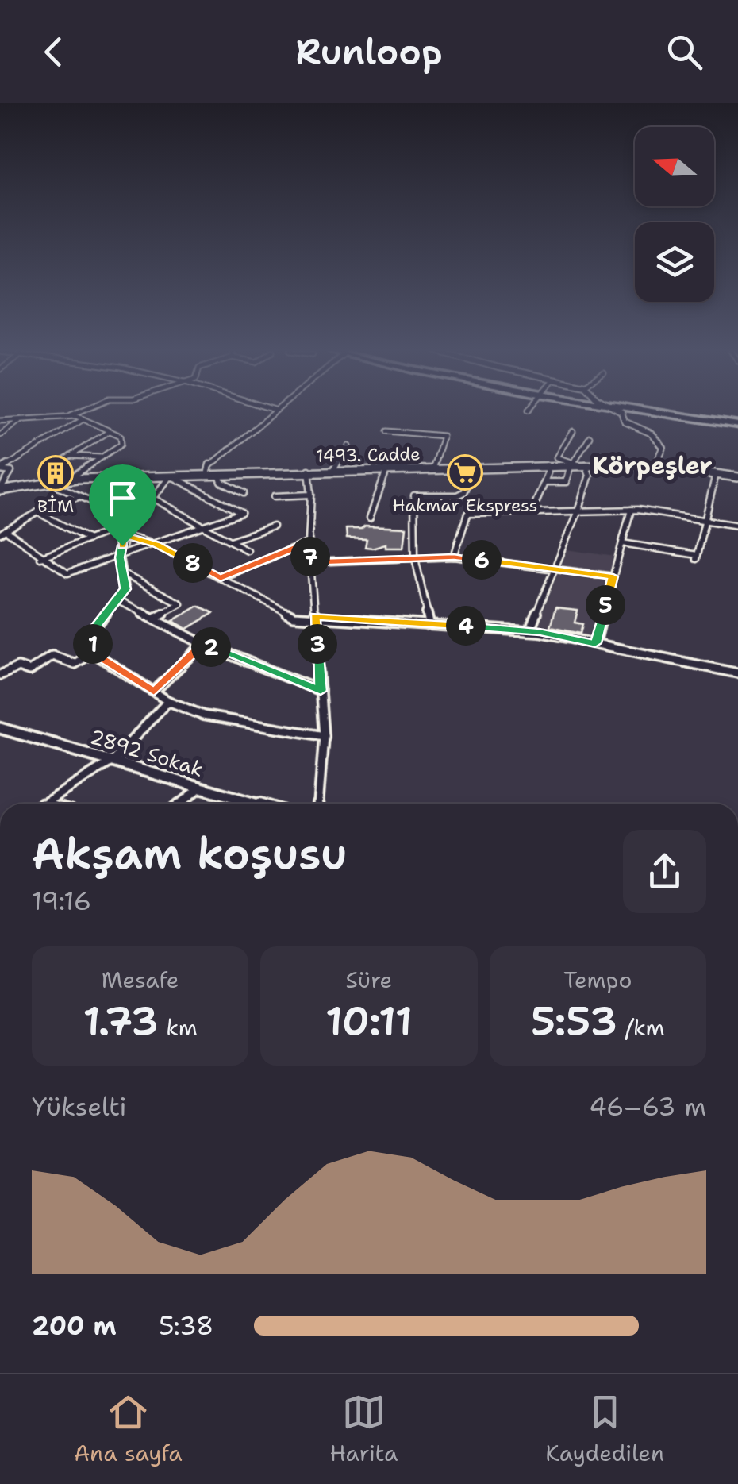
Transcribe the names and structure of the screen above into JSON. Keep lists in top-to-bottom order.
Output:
{
  "streets": {
    "street": ["1493. Cadde", "2892 Sokak"]
  },
  "districts": ["Körpeşler"],
  "places": {
    "supermarket": ["Hakmar Ekspress"],
    "building": ["BİM"]
  },
  "north": "left",
  "page": {
    "header": "Runloop",
    "pins": [
      "7",
      "6",
      "8",
      "5",
      "4",
      "1",
      "3",
      "2"
    ],
    "heading": ["Akşam koşusu", "19:16"],
    "stats": [
      ["Mesafe", "1.73 km"],
      ["Süre", "10:11"],
      ["Tempo", "5:53 /km"]
    ],
    "chart": ["Yükselti", "46–63 m"],
    "list": [
      {
        "name": "200 m",
        "note": "5:38"
      }
    ],
    "tabs": ["Ana sayfa", "Harita", "Kaydedilen"]
  }
}
